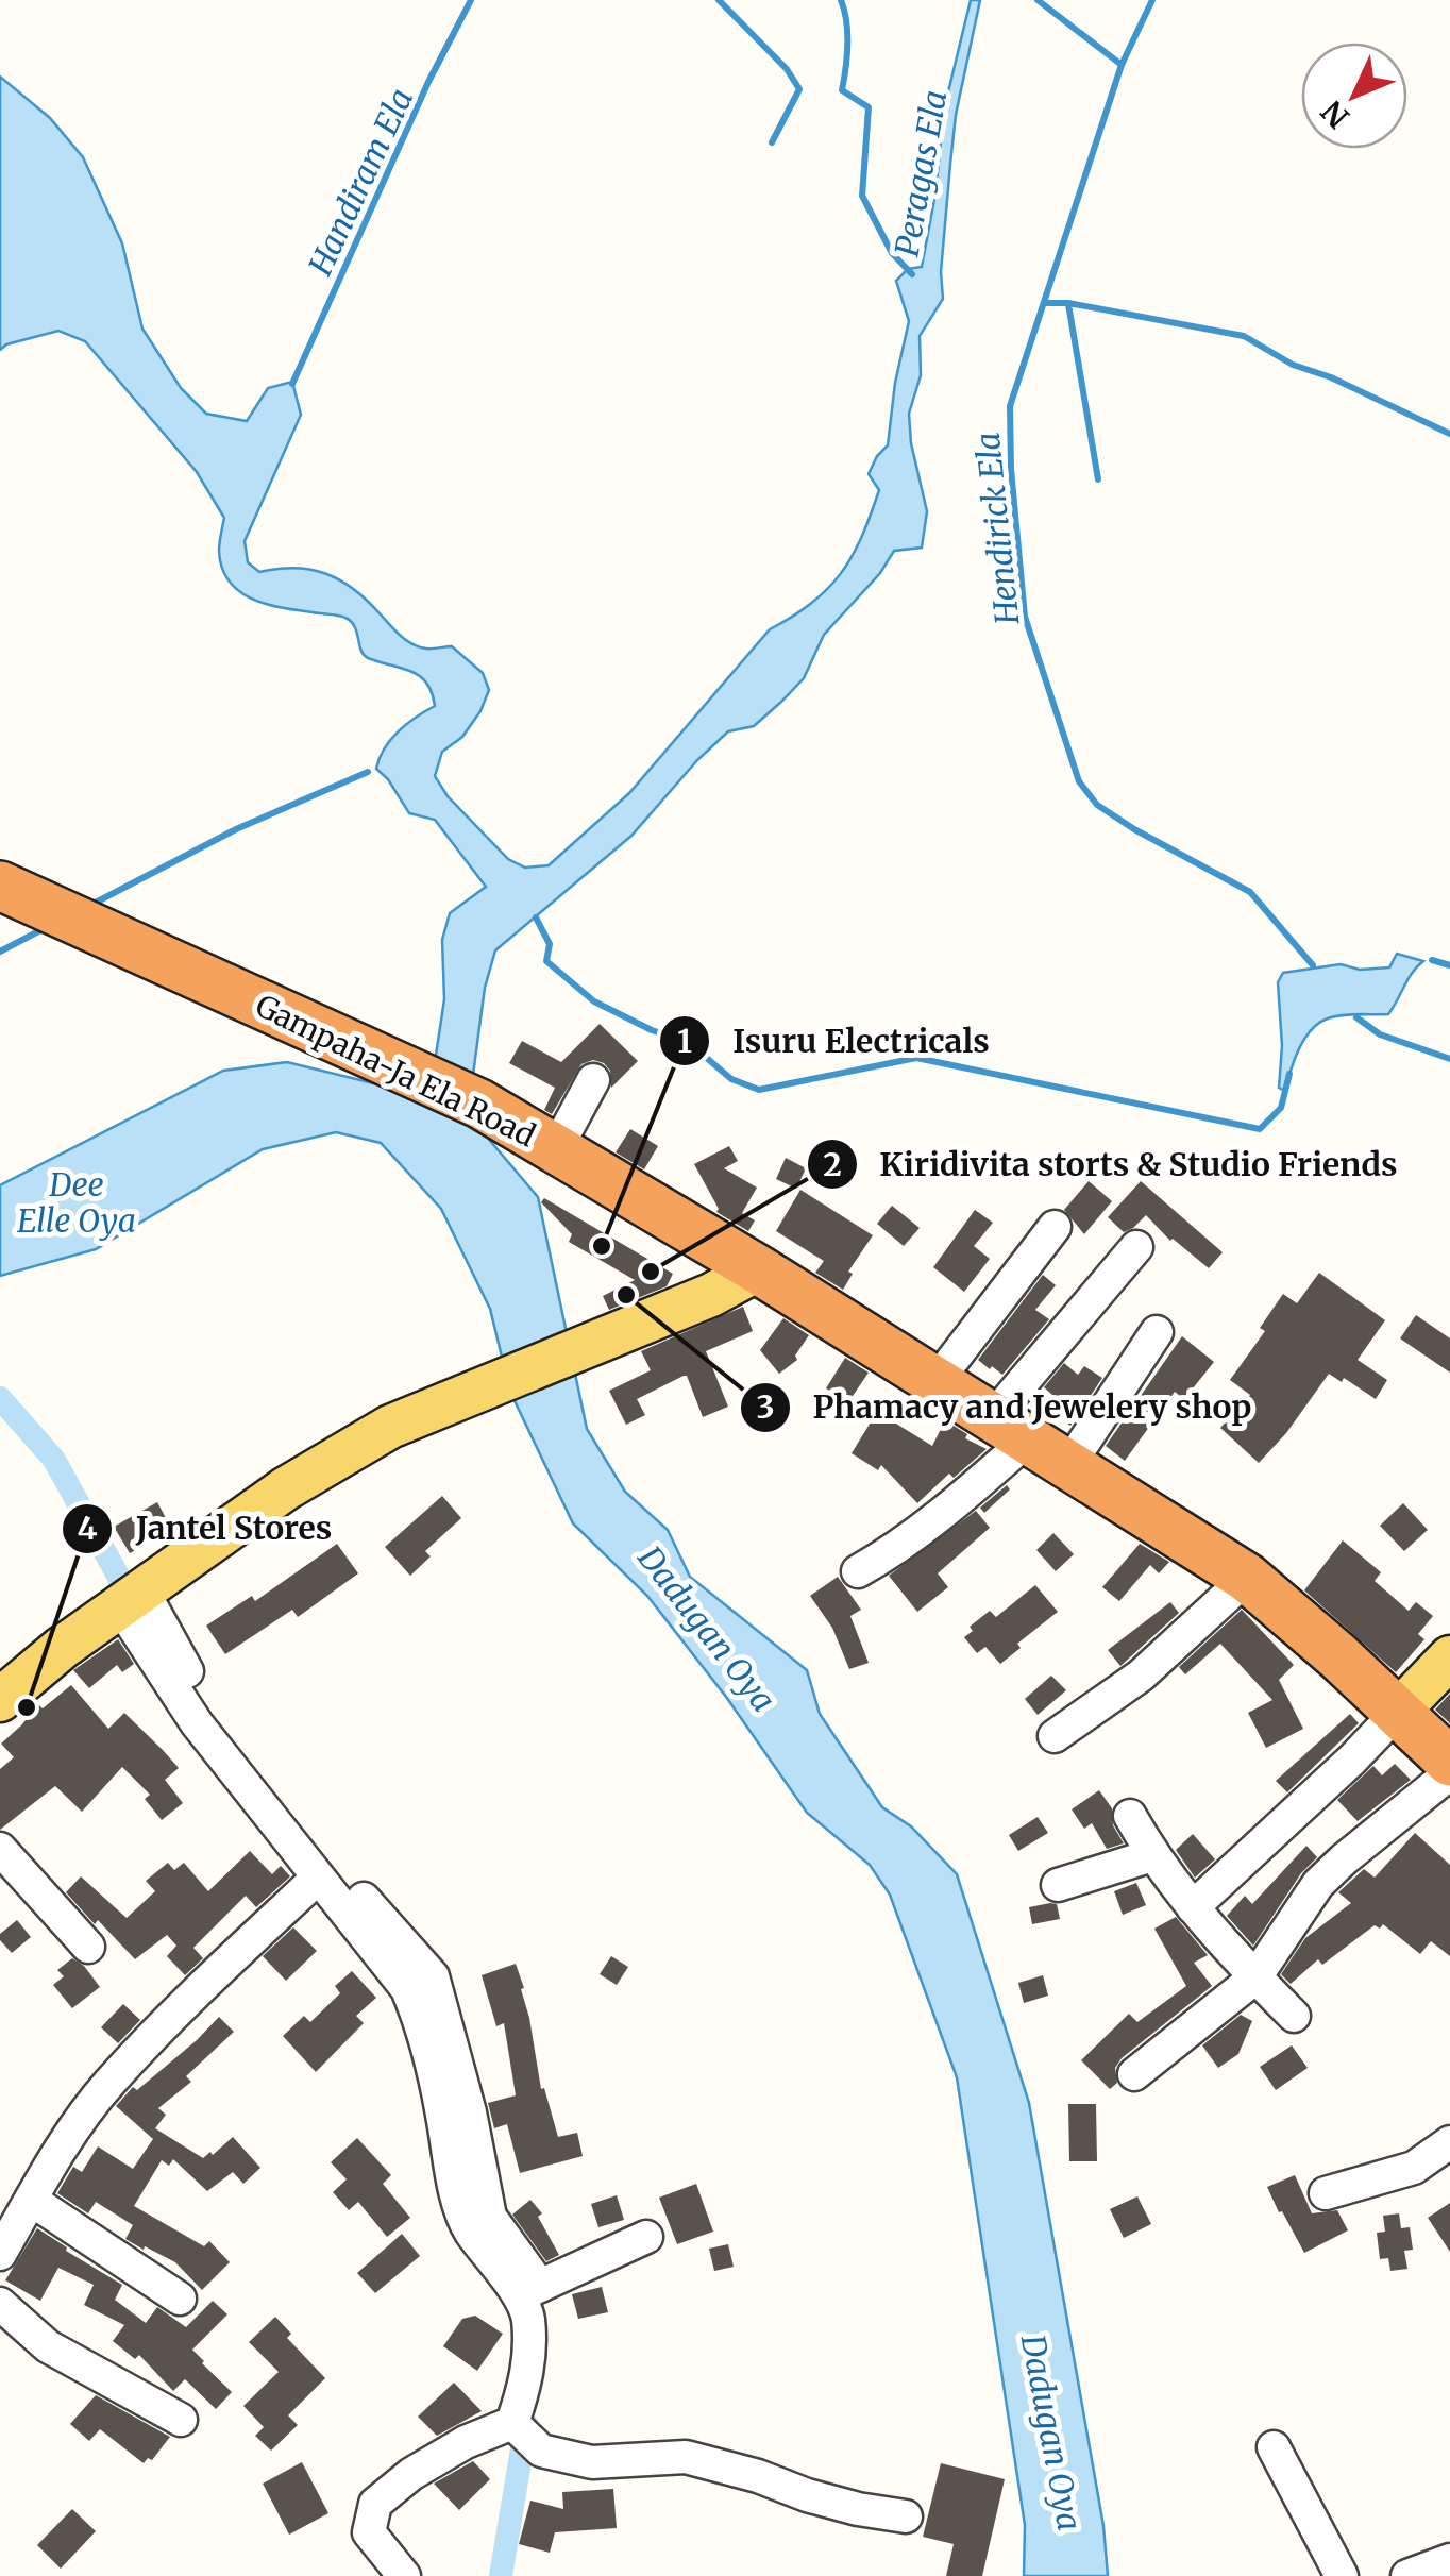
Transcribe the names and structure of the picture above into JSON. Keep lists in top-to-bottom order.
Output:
{
  "streets": {
    "highway": ["Gampaha-Ja Ela Road"]
  },
  "water": [
    "Peragas Ela",
    "Handiram Ela",
    "Hendirick Ela",
    "Dee Elle Oya",
    "Dadugan Oya"
  ],
  "places": [
    "Isuru Electricals",
    "Kiridivita storts & Studio Friends",
    "Phamacy and Jewelery shop",
    "Jantel Stores"
  ],
  "north": "bottom left"
}
